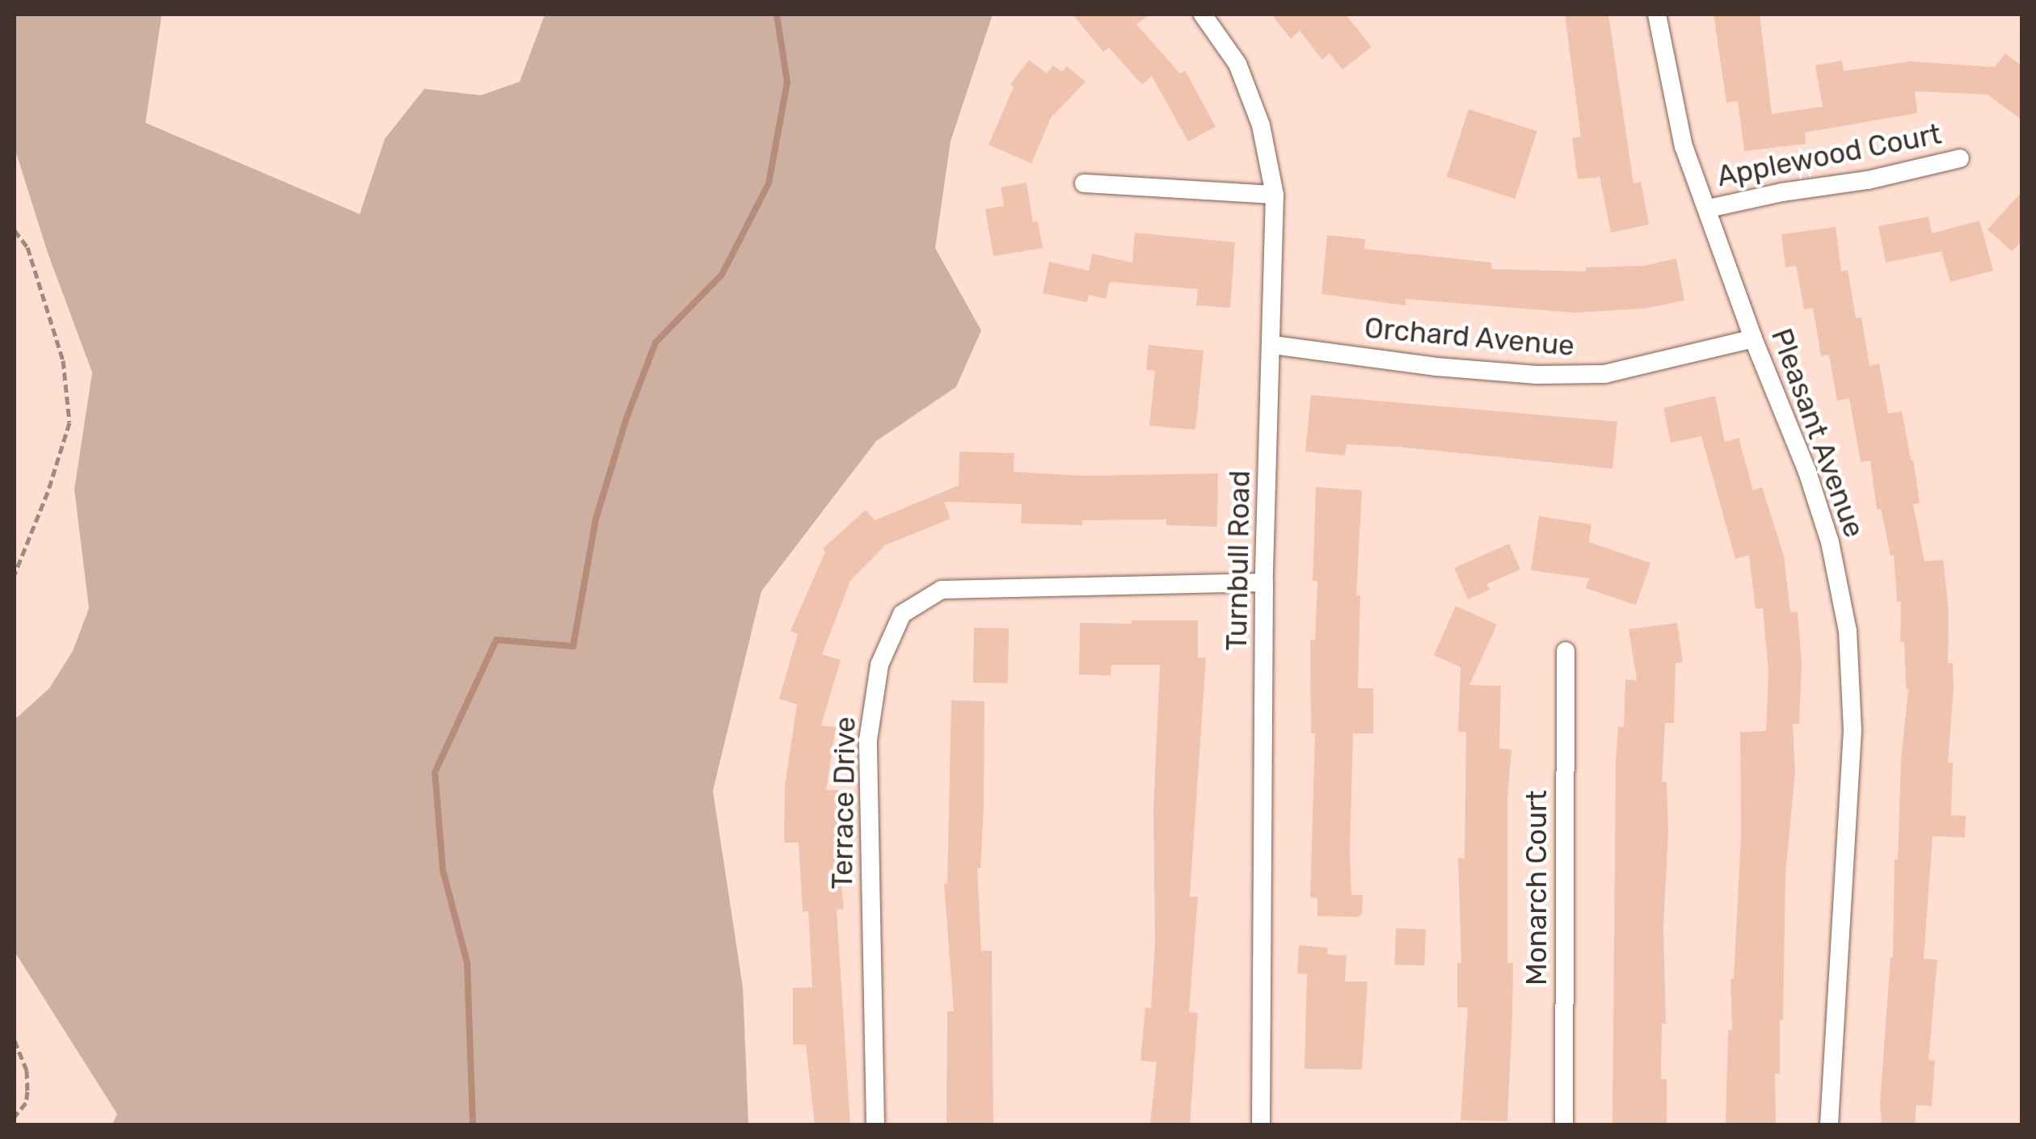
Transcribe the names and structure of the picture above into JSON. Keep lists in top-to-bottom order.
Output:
{
  "streets": {
    "street": [
      "Applewood Court",
      "Orchard Avenue",
      "Pleasant Avenue",
      "Turnbull Road",
      "Terrace Drive",
      "Monarch Court"
    ]
  },
  "crossings": [
    ["Applewood Court", "Pleasant Avenue"],
    ["Orchard Avenue", "Pleasant Avenue"],
    ["Orchard Avenue", "Turnbull Road"],
    ["Turnbull Road", "Terrace Drive"]
  ]
}
